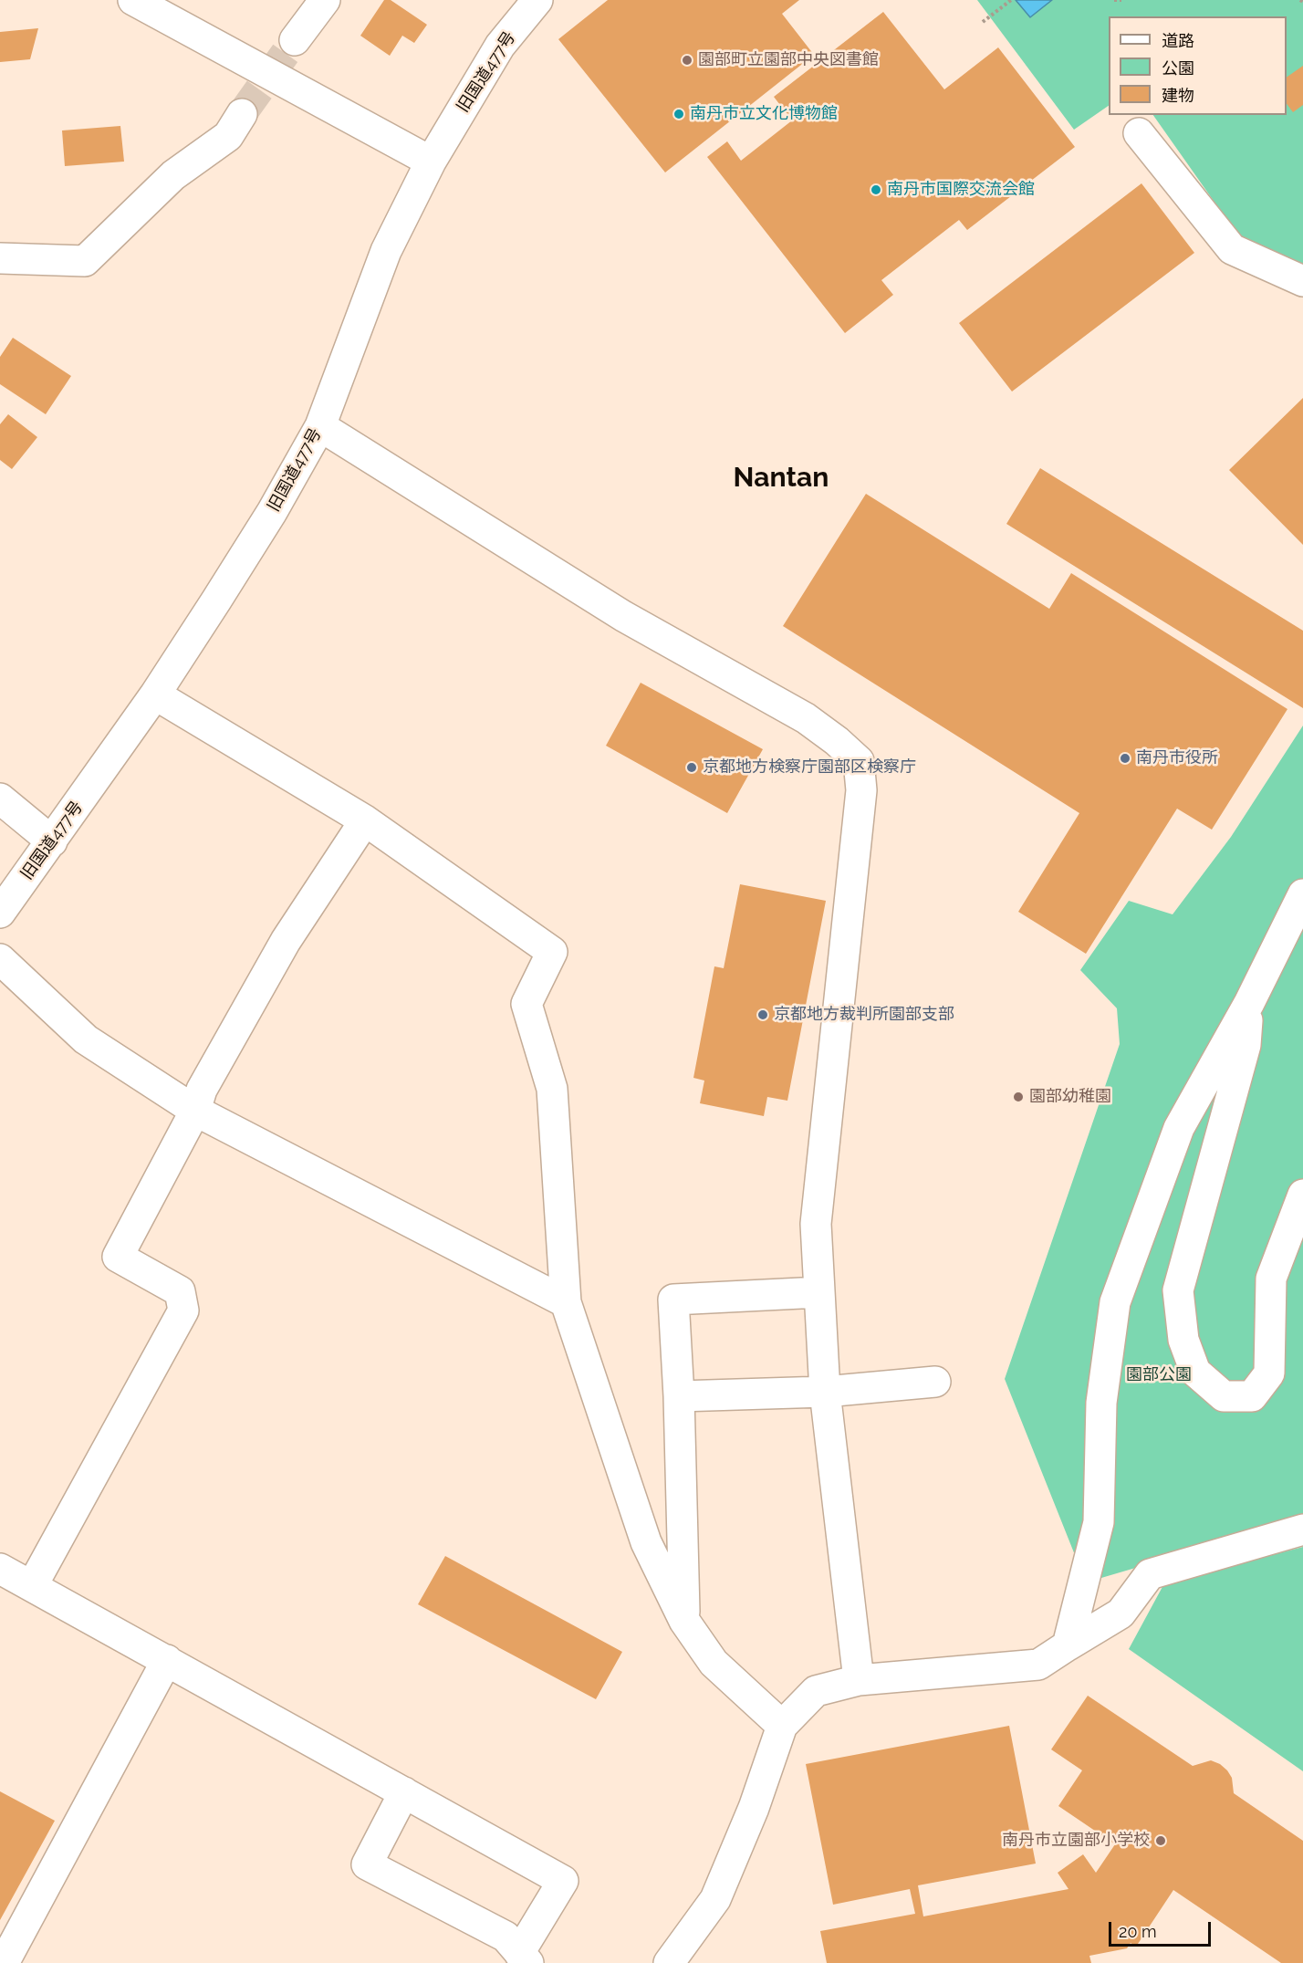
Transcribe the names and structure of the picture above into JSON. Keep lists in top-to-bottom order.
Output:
{
  "streets": {
    "street": ["旧国道477号"]
  },
  "districts": ["Nantan"],
  "parks": ["園部公園"],
  "places": [
    "園部町立園部中央図書館",
    "南丹市立文化博物館",
    "南丹市国際交流会館",
    "南丹市役所",
    "京都地方検察庁園部区検察庁",
    "京都地方裁判所園部支部",
    "園部幼稚園",
    "南丹市立園部小学校"
  ],
  "legend": ["道路", "公園", "建物"],
  "scale_bar": "20 m"
}
